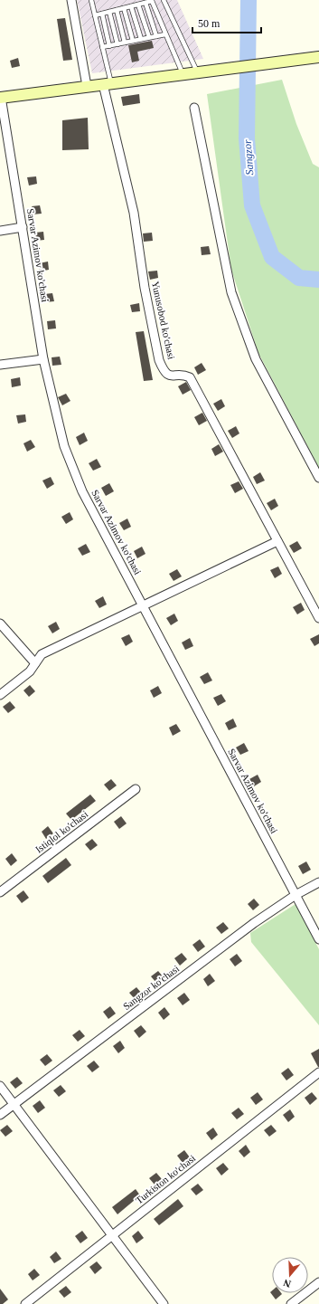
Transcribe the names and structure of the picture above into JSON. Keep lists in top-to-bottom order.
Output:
{
  "streets": {
    "street": [
      "Sarvar Azimov ko'chasi",
      "Yunusobod ko'chasi",
      "Istiqlol ko'chasi",
      "Sangzor ko'chasi",
      "Turkiston ko'chasi"
    ]
  },
  "crossings": [
    ["Sarvar Azimov ko'chasi", "Sangzor ko'chasi"]
  ],
  "water": ["Sangzor"],
  "scale_bar": "50 m",
  "north": "bottom"
}
